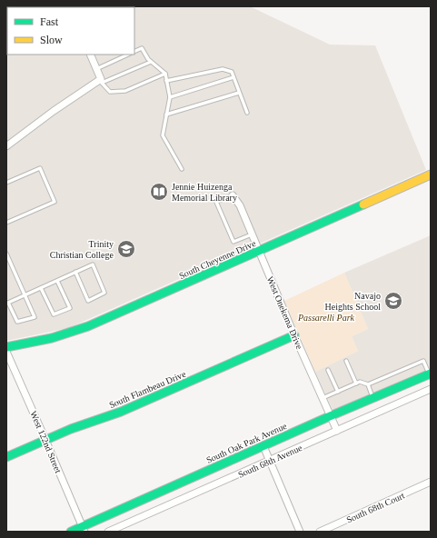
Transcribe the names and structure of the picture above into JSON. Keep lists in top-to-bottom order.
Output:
{
  "streets": {
    "street": [
      "South Cheyenne Drive",
      "West Onekema Drive",
      "South Flambeau Drive",
      "West 122nd Street",
      "South Oak Park Avenue",
      "South 68th Avenue",
      "South 68th Court"
    ]
  },
  "crossings": [
    ["South Cheyenne Drive", "West Onekema Drive"],
    ["West Onekema Drive", "South Flambeau Drive"],
    ["West Onekema Drive", "South Oak Park Avenue"],
    ["West Onekema Drive", "South 68th Avenue"],
    ["South Flambeau Drive", "West 122nd Street"],
    ["West 122nd Street", "South Oak Park Avenue"]
  ],
  "parks": ["Passarelli Park"],
  "places": {
    "library": ["Jennie Huizenga Memorial Library"],
    "school or university": ["Trinity Christian College", "Navajo Heights School"]
  },
  "legend": ["Fast", "Slow"]
}
